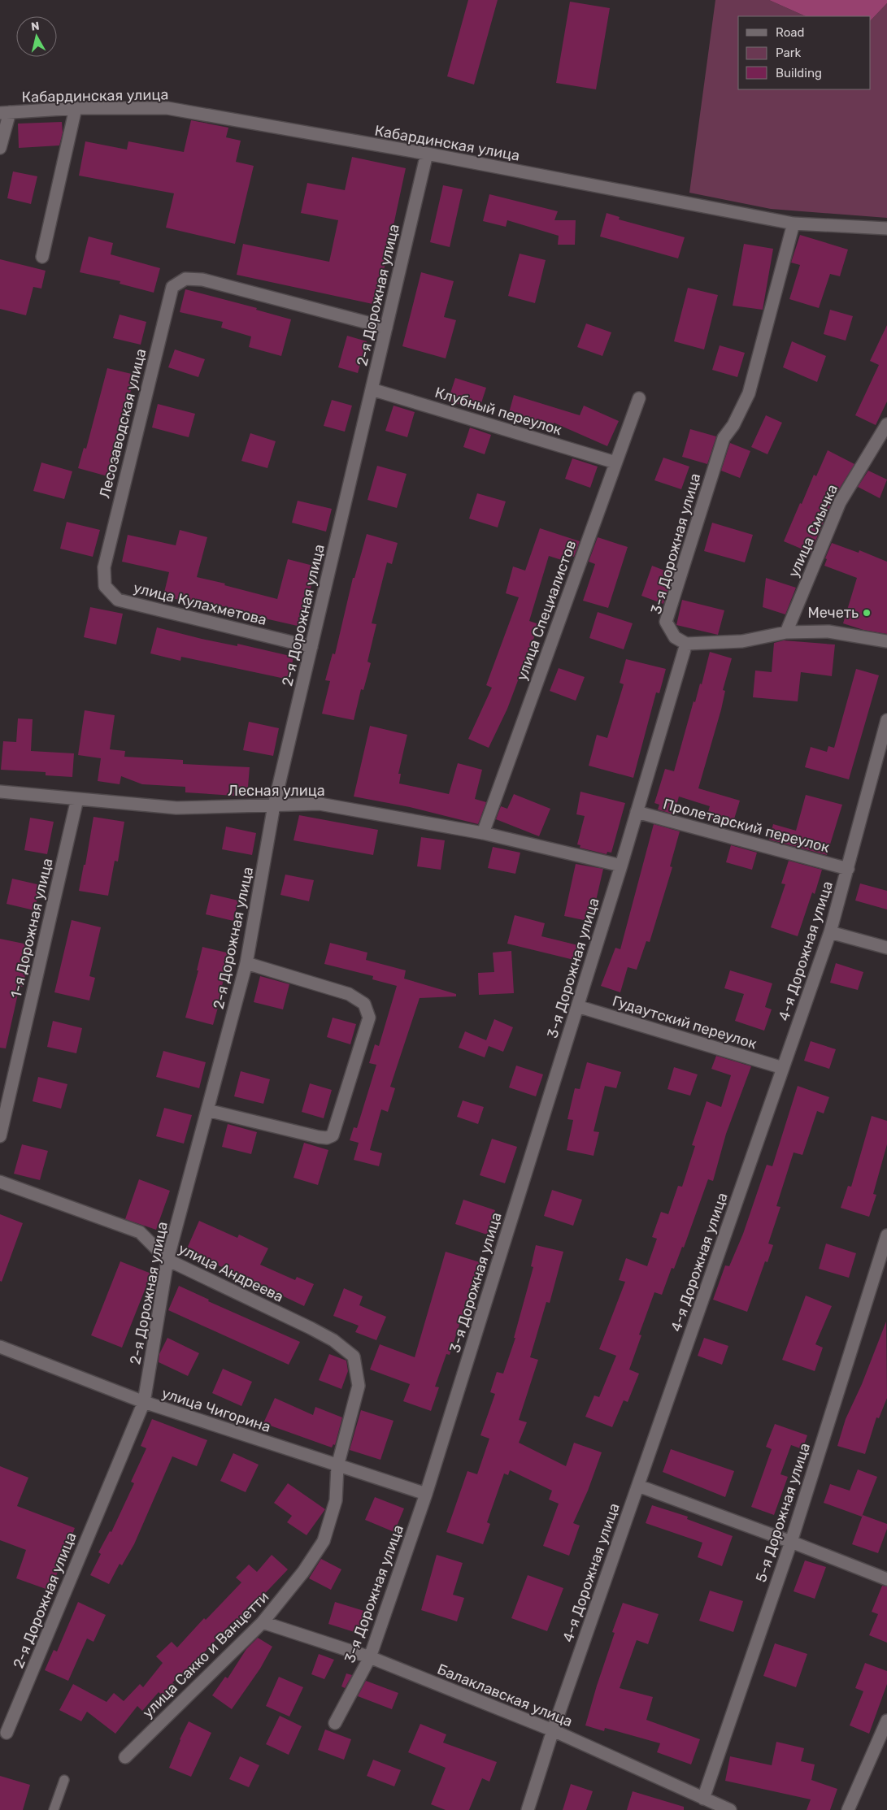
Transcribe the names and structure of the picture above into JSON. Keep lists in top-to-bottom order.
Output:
{
  "streets": {
    "street": [
      "Кабардинская улица",
      "2-я Дорожная улица",
      "Клубный переулок",
      "Лесозаводская улица",
      "улица Смычка",
      "3-я Дорожная улица",
      "улица Кулахметова",
      "улица Специалистов",
      "Лесная улица",
      "Пролетарский переулок",
      "1-я Дорожная улица",
      "4-я Дорожная улица",
      "Гудаутский переулок",
      "улица Андреева",
      "улица Чигорина",
      "5-я Дорожная улица",
      "улица Сакко и Ванцетти",
      "Балаклавская улица"
    ]
  },
  "crossings": [
    ["Кабардинская улица", "2-я Дорожная улица"],
    ["Кабардинская улица", "3-я Дорожная улица"],
    ["2-я Дорожная улица", "Клубный переулок"],
    ["2-я Дорожная улица", "Лесозаводская улица"],
    ["2-я Дорожная улица", "улица Кулахметова"],
    ["2-я Дорожная улица", "Лесная улица"],
    ["2-я Дорожная улица", "улица Андреева"],
    ["2-я Дорожная улица", "улица Чигорина"],
    ["Клубный переулок", "улица Специалистов"],
    ["Лесозаводская улица", "улица Кулахметова"],
    ["3-я Дорожная улица", "Лесная улица"],
    ["3-я Дорожная улица", "Пролетарский переулок"],
    ["3-я Дорожная улица", "Гудаутский переулок"],
    ["3-я Дорожная улица", "улица Чигорина"],
    ["3-я Дорожная улица", "Балаклавская улица"],
    ["улица Специалистов", "Лесная улица"],
    ["Лесная улица", "1-я Дорожная улица"],
    ["Пролетарский переулок", "4-я Дорожная улица"],
    ["4-я Дорожная улица", "Гудаутский переулок"],
    ["4-я Дорожная улица", "Балаклавская улица"],
    ["улица Андреева", "улица Сакко и Ванцетти"],
    ["улица Чигорина", "улица Сакко и Ванцетти"],
    ["5-я Дорожная улица", "Балаклавская улица"],
    ["улица Сакко и Ванцетти", "Балаклавская улица"]
  ],
  "places": ["Мечеть"],
  "legend": ["Road", "Park", "Building"],
  "north": "top"
}
